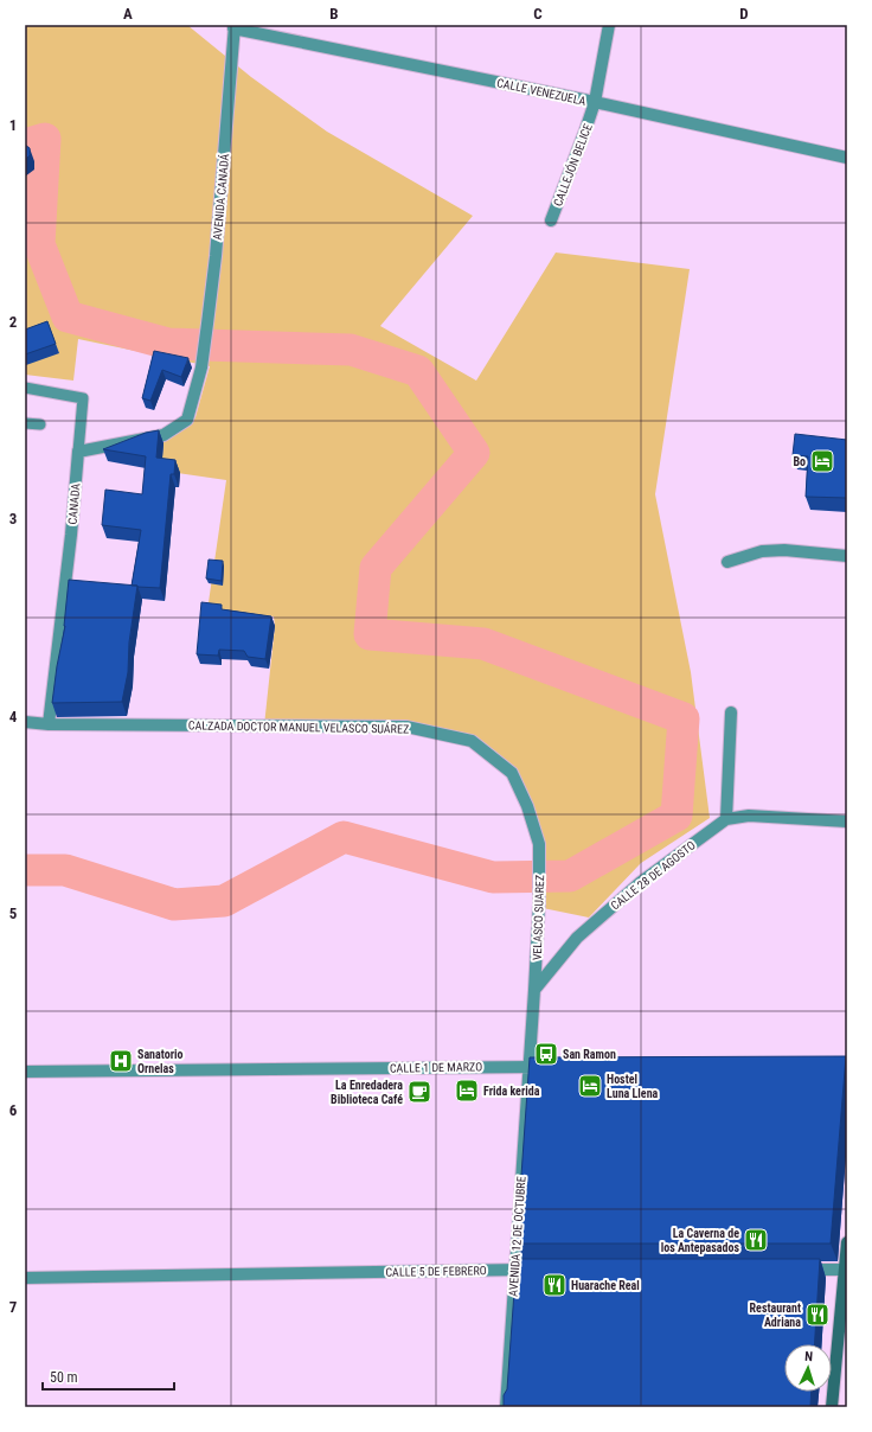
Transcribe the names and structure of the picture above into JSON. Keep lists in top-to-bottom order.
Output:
{
  "streets": {
    "street": [
      "CALLE VENEZUELA",
      "CALLEJÓN BELICE",
      "AVENIDA CANADÁ",
      "CANADA",
      "CALZADA DOCTOR MANUEL VELASCO SUÁREZ",
      "CALLE 28 DE AGOSTO",
      "VELASCO SUAREZ",
      "CALLE 1 DE MARZO",
      "AVENIDA 12 DE OCTUBRE",
      "CALLE 5 DE FEBRERO"
    ]
  },
  "crossings": [
    ["CALLE VENEZUELA", "CALLEJÓN BELICE"],
    ["CALLE VENEZUELA", "AVENIDA CANADÁ"],
    ["AVENIDA CANADÁ", "CANADA"],
    ["CANADA", "CALZADA DOCTOR MANUEL VELASCO SUÁREZ"],
    ["CALZADA DOCTOR MANUEL VELASCO SUÁREZ", "VELASCO SUAREZ"],
    ["CALLE 28 DE AGOSTO", "VELASCO SUAREZ"],
    ["CALLE 1 DE MARZO", "AVENIDA 12 DE OCTUBRE"],
    ["AVENIDA 12 DE OCTUBRE", "CALLE 5 DE FEBRERO"]
  ],
  "places": {
    "hotel": ["Bo", "Hostel Luna Llena", "Frida kerida"],
    "bus stop": ["San Ramon"],
    "hospital": ["Sanatorio Ornelas"],
    "cafe": ["La Enredadera Biblioteca Café"],
    "restaurant": ["La Caverna de los Antepasados", "Huarache Real", "Restaurant Adriana"]
  },
  "scale_bar": "50 m",
  "north": "top",
  "grid": {
    "columns": [
      "A",
      "B",
      "C",
      "D"
    ],
    "rows": [
      "1",
      "2",
      "3",
      "4",
      "5",
      "6",
      "7"
    ]
  }
}
